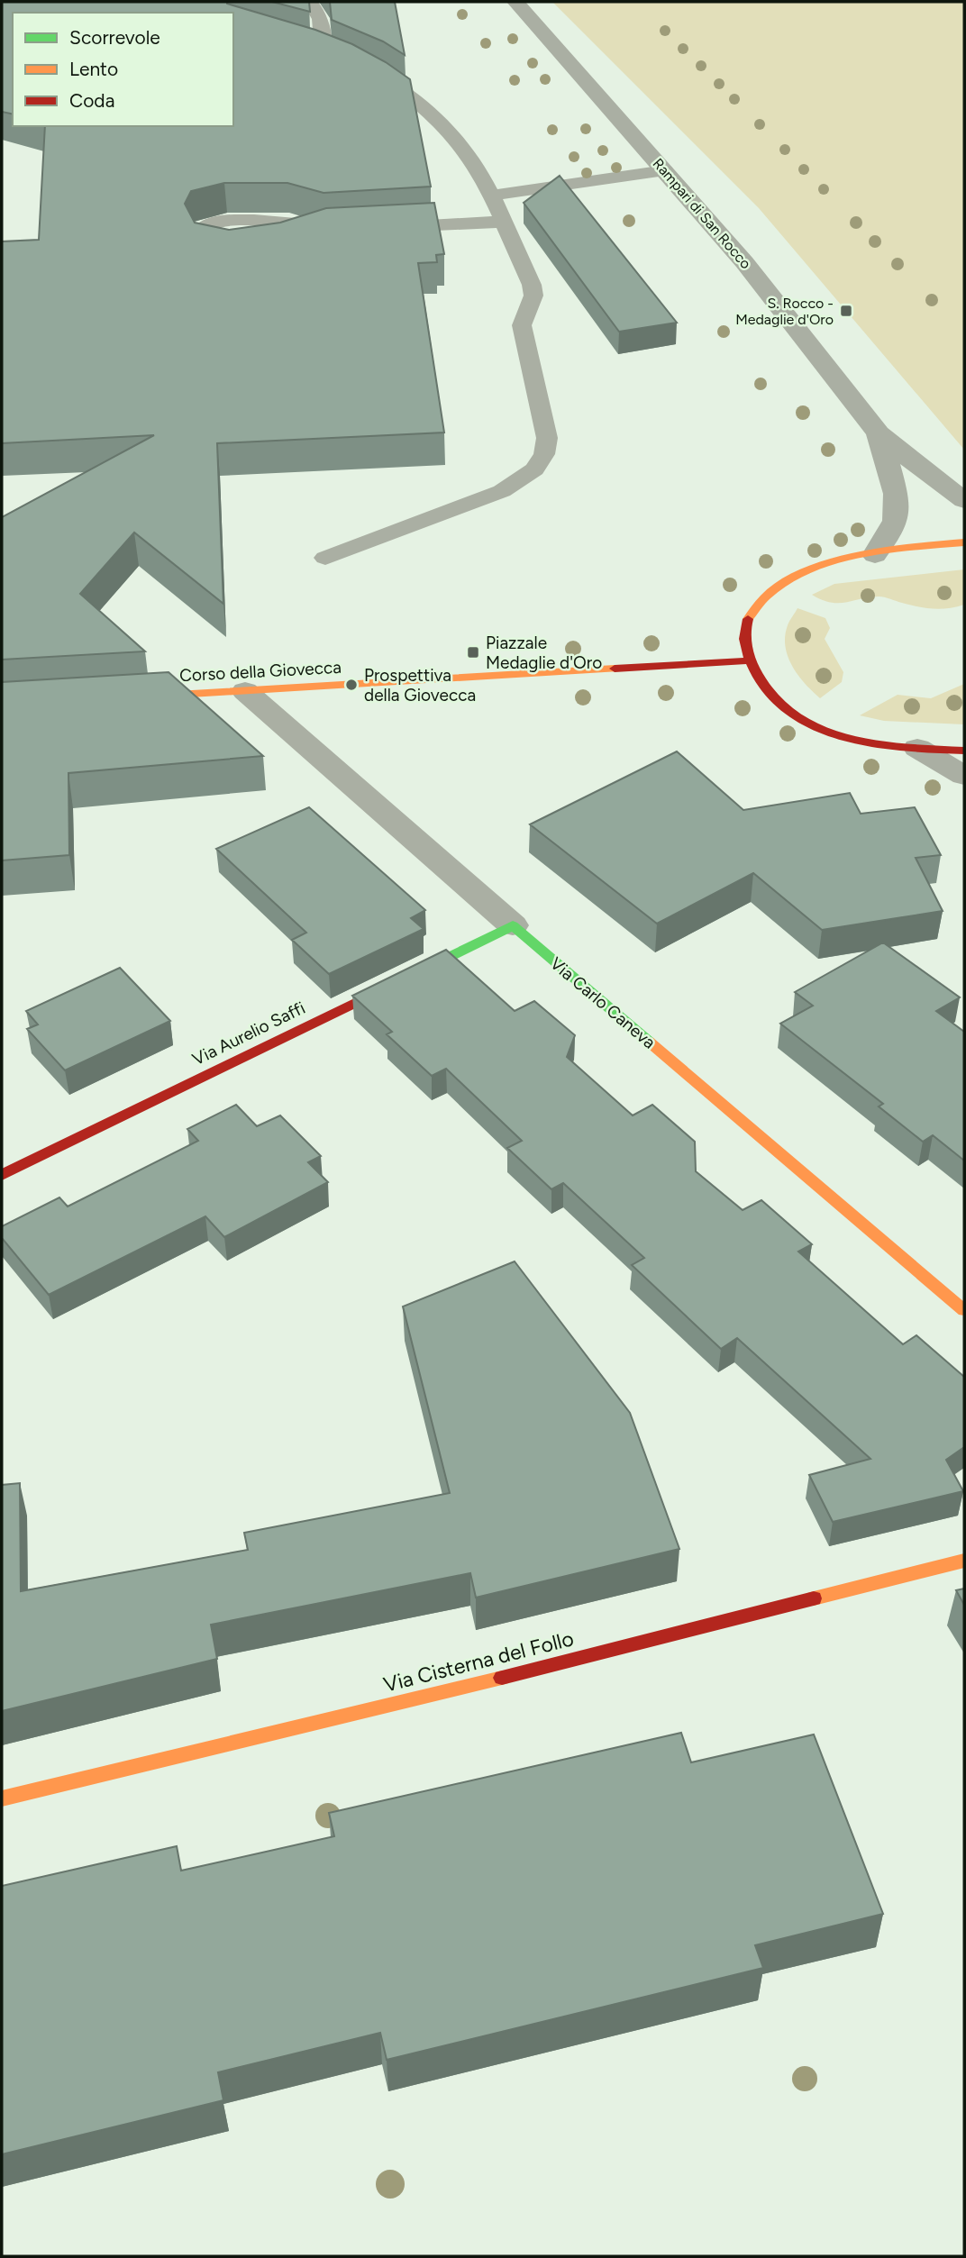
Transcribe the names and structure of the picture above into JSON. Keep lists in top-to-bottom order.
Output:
{
  "streets": {
    "street": [
      "Rampari di San Rocco",
      "Corso della Giovecca",
      "Via Carlo Caneva",
      "Via Aurelio Saffi",
      "Via Cisterna del Follo"
    ]
  },
  "crossings": [
    ["Corso della Giovecca", "Via Carlo Caneva"],
    ["Via Carlo Caneva", "Via Aurelio Saffi"]
  ],
  "places": {
    "transit": ["S. Rocco - Medaglie d'Oro", "Piazzale Medaglie d'Oro"],
    "other": ["Prospettiva della Giovecca"]
  },
  "legend": ["Scorrevole", "Lento", "Coda"]
}
